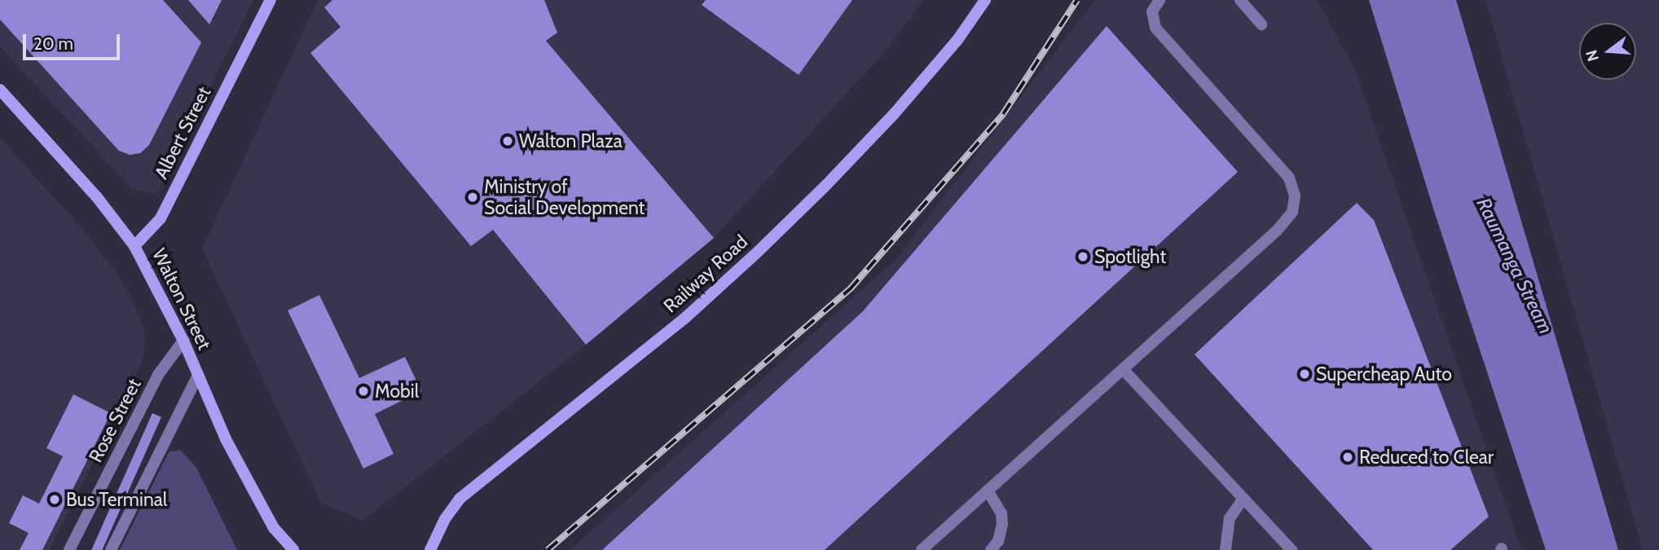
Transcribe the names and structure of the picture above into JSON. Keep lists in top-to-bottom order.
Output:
{
  "streets": {
    "street": [
      "Albert Street",
      "Railway Road",
      "Walton Street",
      "Rose Street"
    ]
  },
  "crossings": [
    ["Albert Street", "Walton Street"],
    ["Walton Street", "Rose Street"]
  ],
  "water": ["Raumanga Stream"],
  "places": [
    "Walton Plaza",
    "Ministry of Social Development",
    "Spotlight",
    "Supercheap Auto",
    "Mobil",
    "Reduced to Clear",
    "Bus Terminal"
  ],
  "scale_bar": "20 m",
  "north": "left"
}
